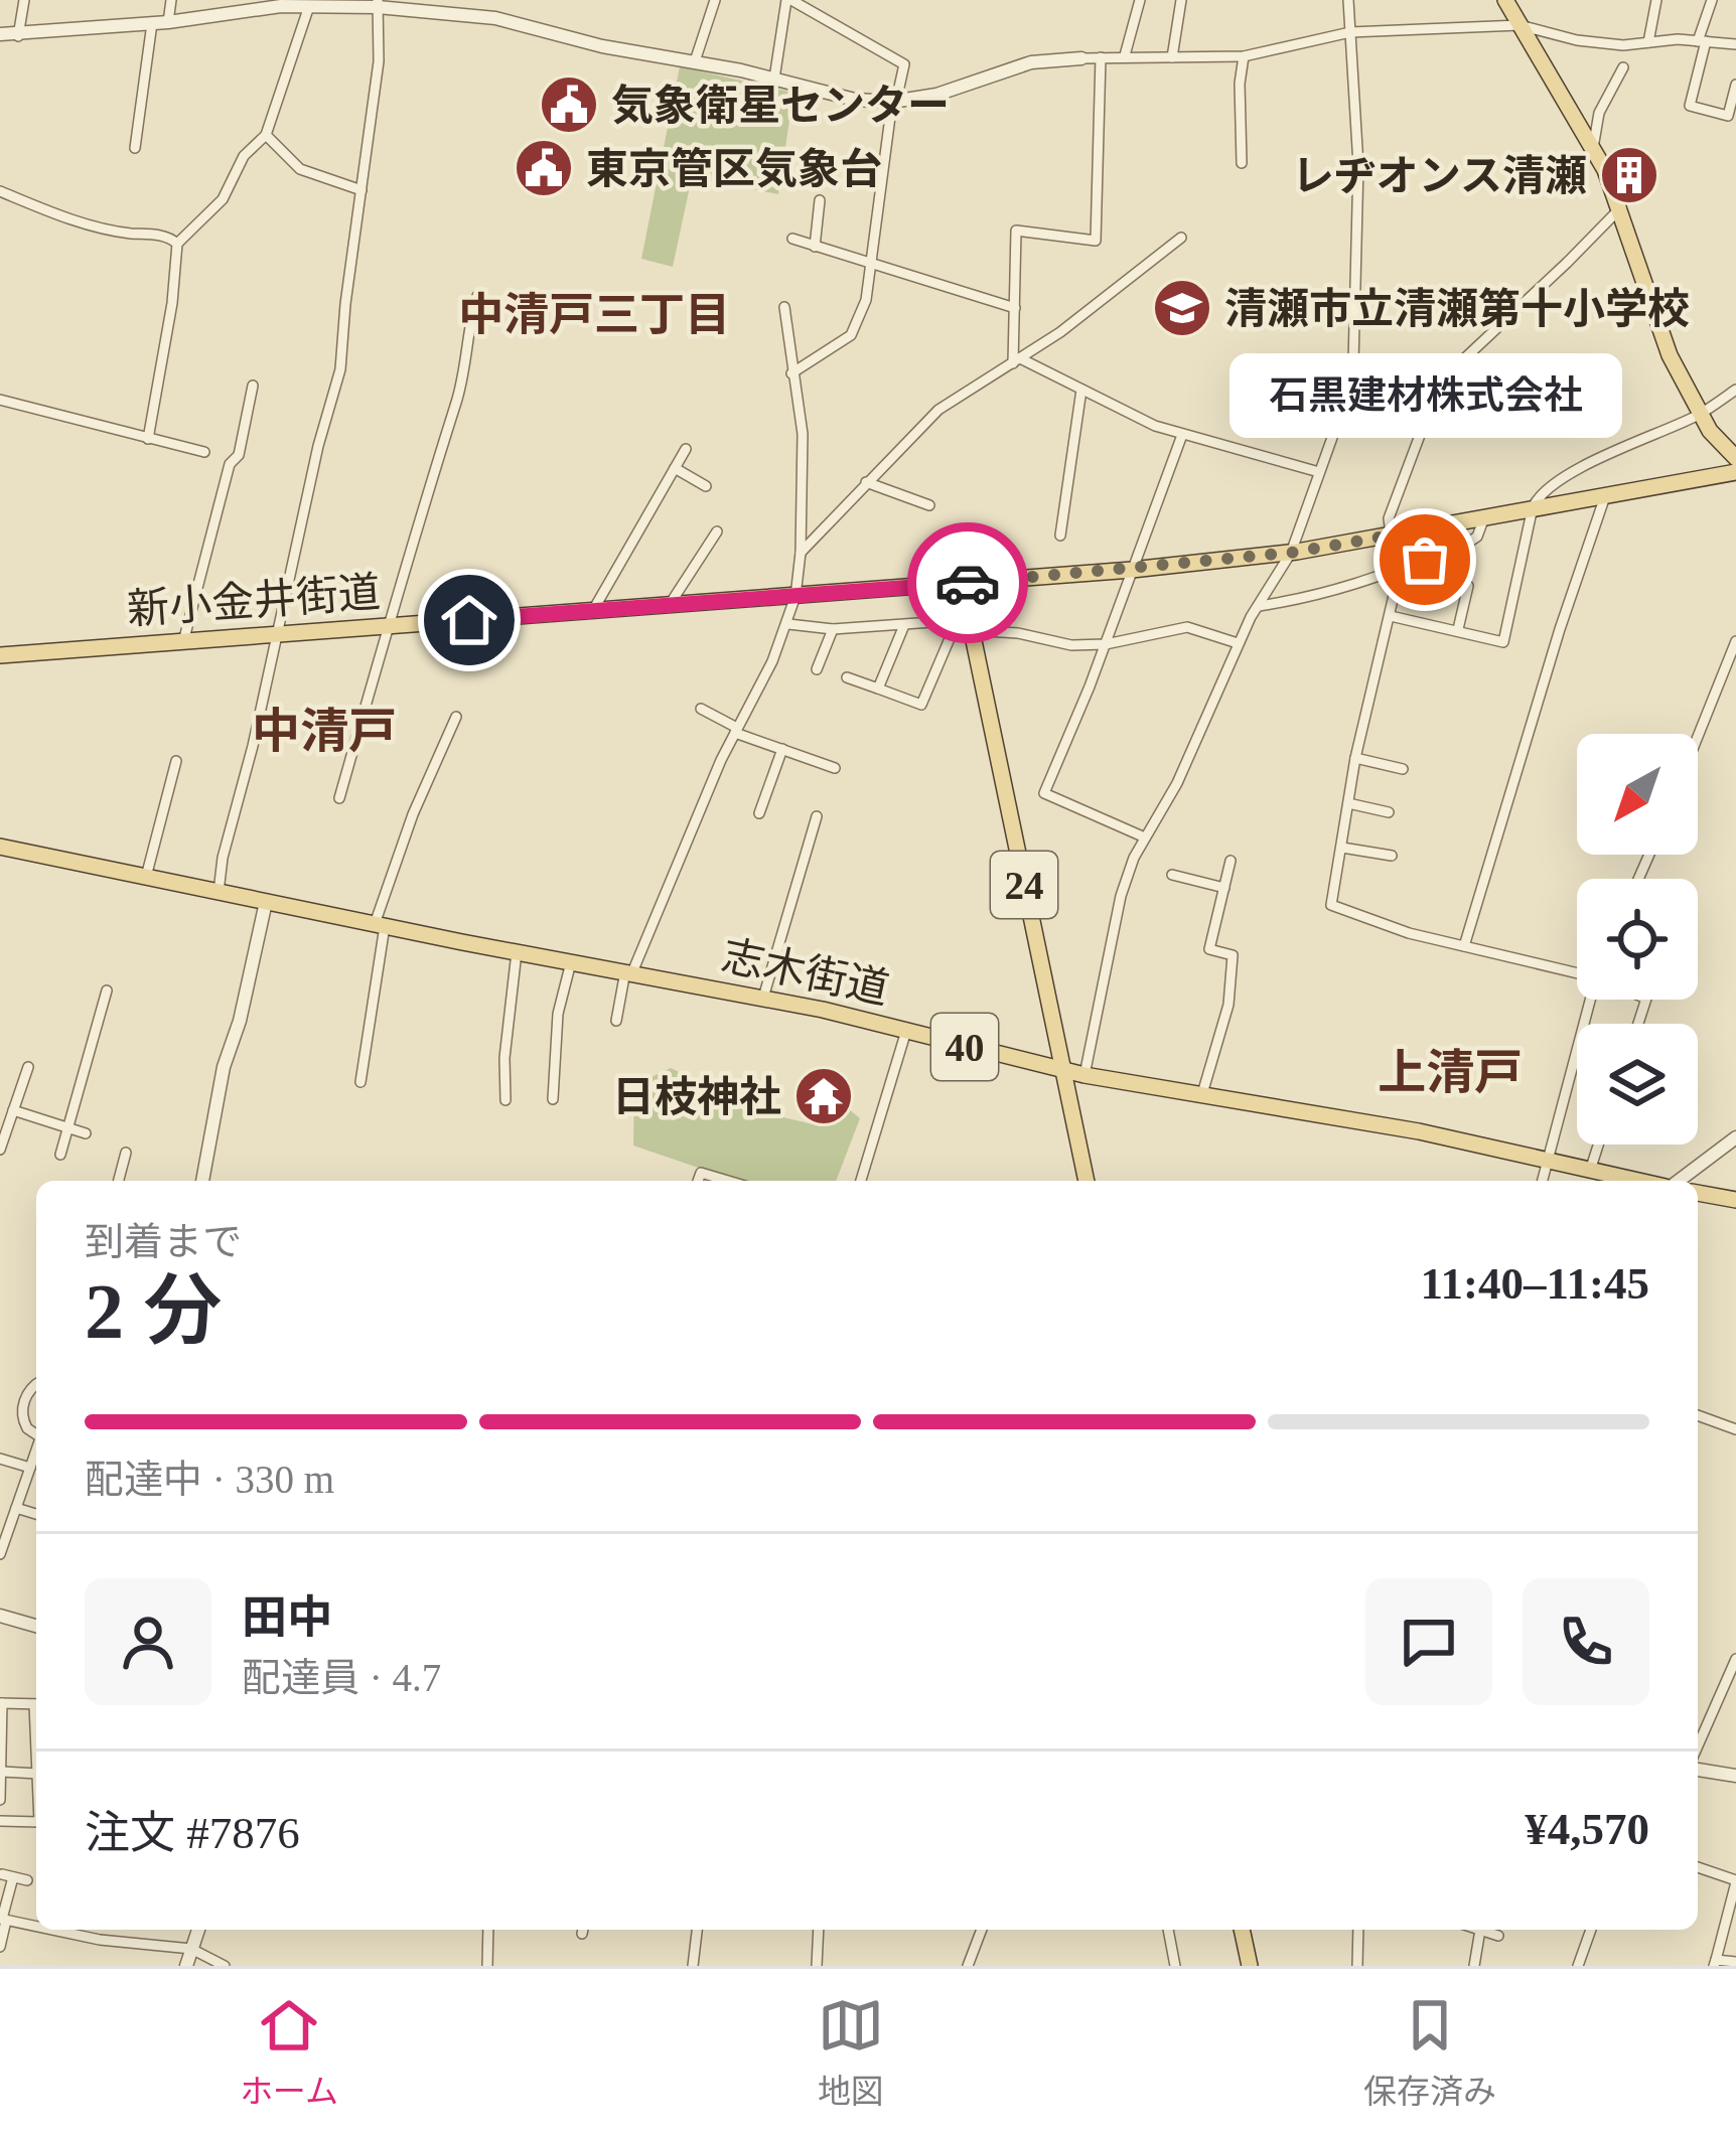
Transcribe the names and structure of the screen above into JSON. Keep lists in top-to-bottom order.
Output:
{
  "streets": {
    "main road": [
      "新小金井街道",
      "24",
      "志木街道",
      "40"
    ]
  },
  "crossings": [
    ["新小金井街道", "24"],
    ["24", "志木街道"]
  ],
  "districts": ["中清戸三丁目", "中清戸", "上清戸"],
  "places": {
    "public building": ["気象衛星センター", "東京管区気象台"],
    "building": ["レヂオンス清瀬"],
    "school or university": ["清瀬市立清瀬第十小学校"],
    "other": ["石黒建材株式会社"],
    "temple": ["日枝神社"]
  },
  "north": "bottom left",
  "page": {
    "bubble": "石黒建材株式会社",
    "heading": ["2 分", "到着まで", "11:40–11:45"],
    "panel": [
      "田中",
      "配達員 · 4.7",
      "注文 #7876",
      "¥4,570"
    ],
    "bar": "配達中 · 330 m",
    "tabs": ["ホーム", "地図", "保存済み"]
  }
}
